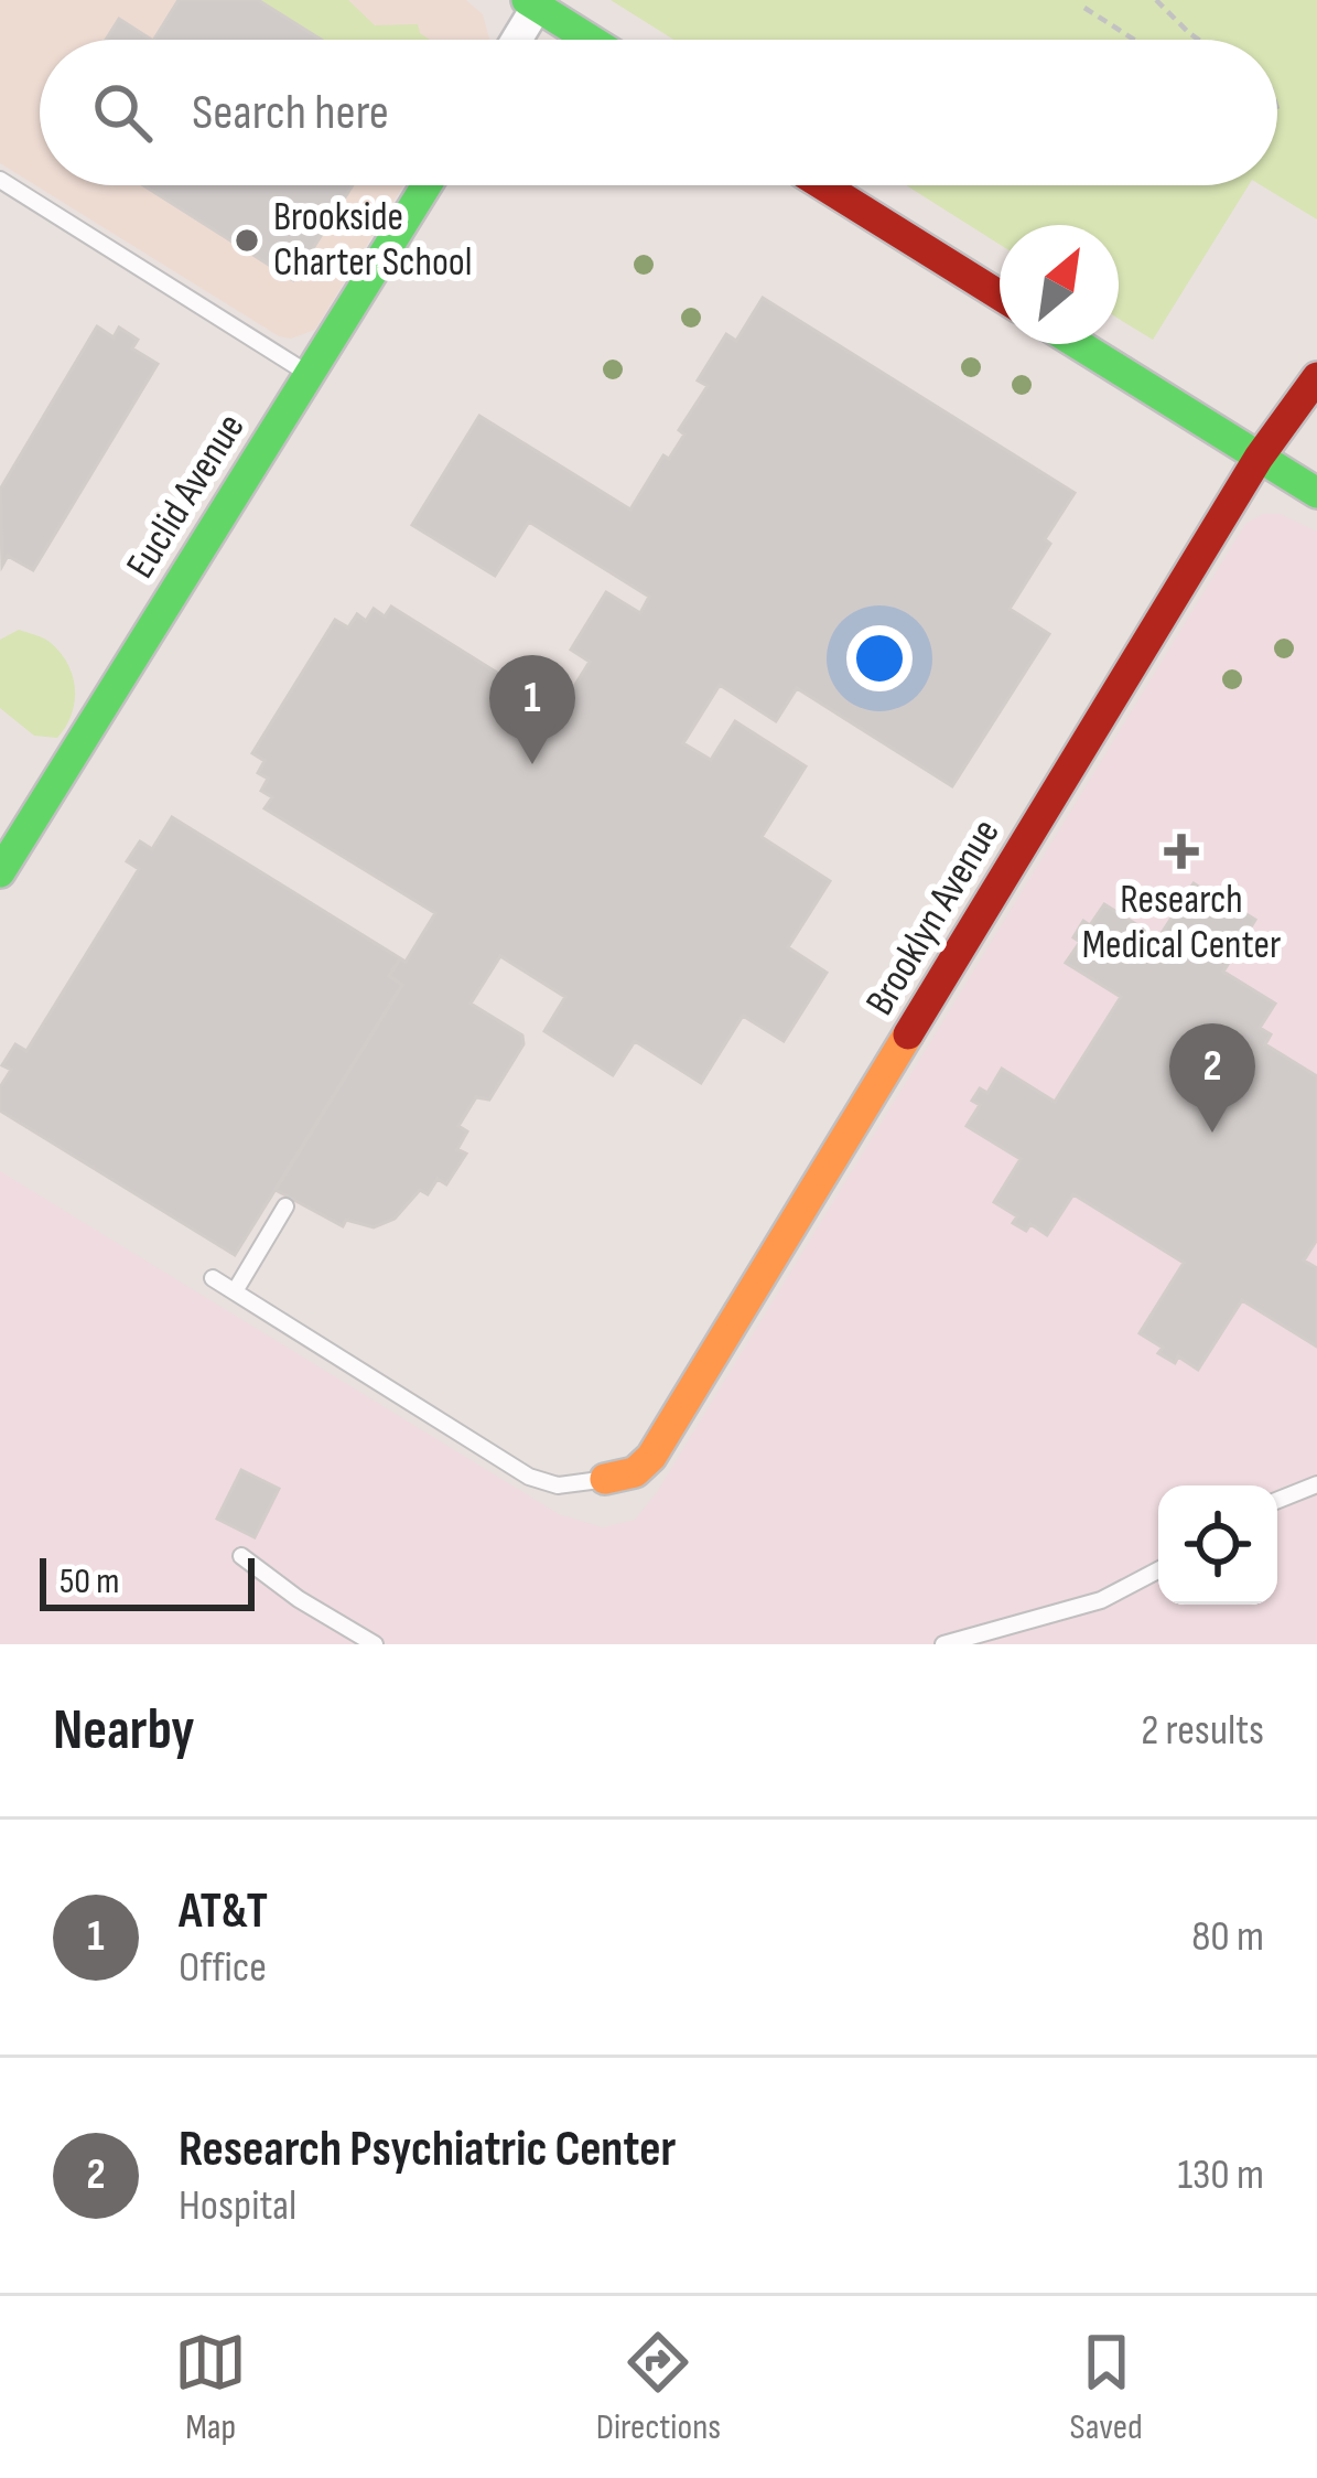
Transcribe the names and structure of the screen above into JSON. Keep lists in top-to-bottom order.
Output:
{
  "streets": {
    "street": ["Euclid Avenue", "Brooklyn Avenue"]
  },
  "places": {
    "other": ["Brookside Charter School"],
    "health": ["Research Medical Center"]
  },
  "scale_bar": "50 m",
  "north": "top right",
  "page": {
    "search": "Search here",
    "pins": ["1", "2"],
    "scale": "50 m",
    "heading": ["Nearby", "2 results"],
    "list": [
      {
        "mark": "1",
        "name": "AT&T",
        "note": "Office",
        "value": "80 m"
      },
      {
        "mark": "2",
        "name": "Research Psychiatric Center",
        "note": "Hospital",
        "value": "130 m"
      }
    ],
    "nav": ["Map", "Directions", "Saved"]
  }
}
